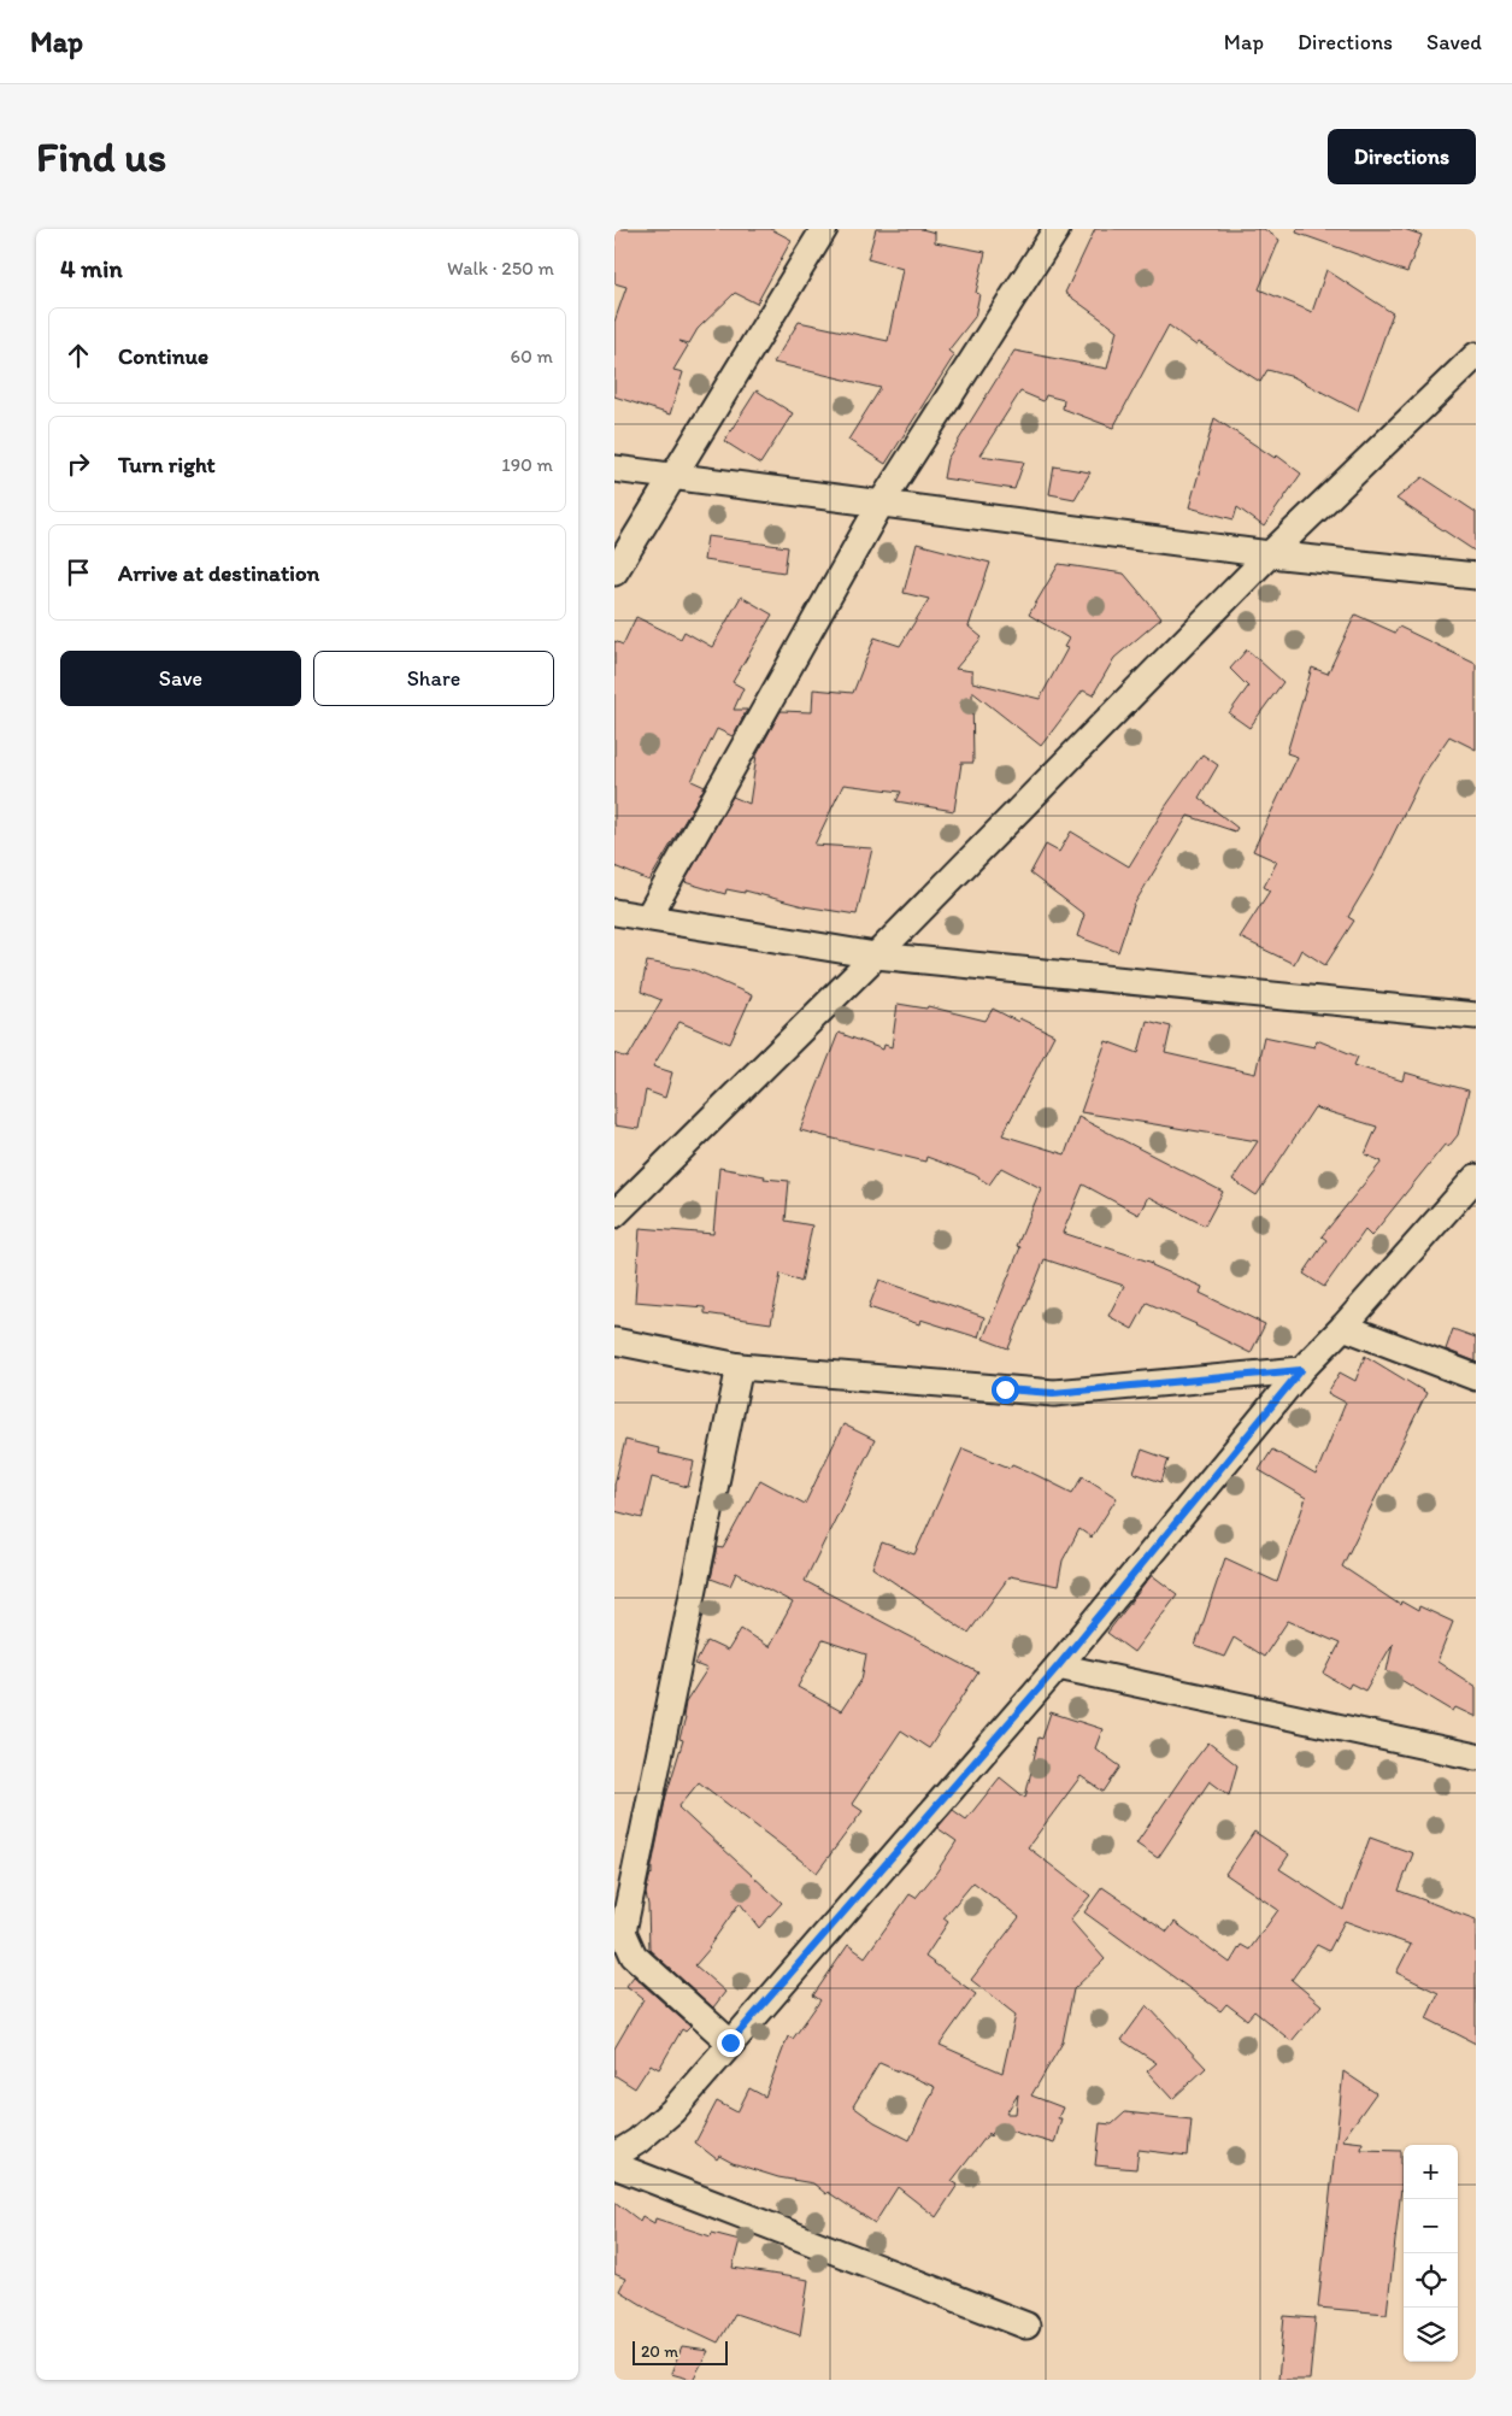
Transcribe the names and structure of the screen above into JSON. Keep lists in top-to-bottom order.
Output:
{
  "scale_bar": "20 m",
  "page": {
    "header": "Map",
    "nav": ["Map", "Directions", "Saved"],
    "buttons": [
      "Directions",
      ["Save", "Share"]
    ],
    "title": "Find us",
    "heading": ["4 min", "Walk · 250 m"],
    "list": [
      ["Continue", "60 m"],
      ["Turn right", "190 m"],
      "Arrive at destination"
    ],
    "map_buttons": ["+", "−"],
    "scale": "20 m"
  }
}
